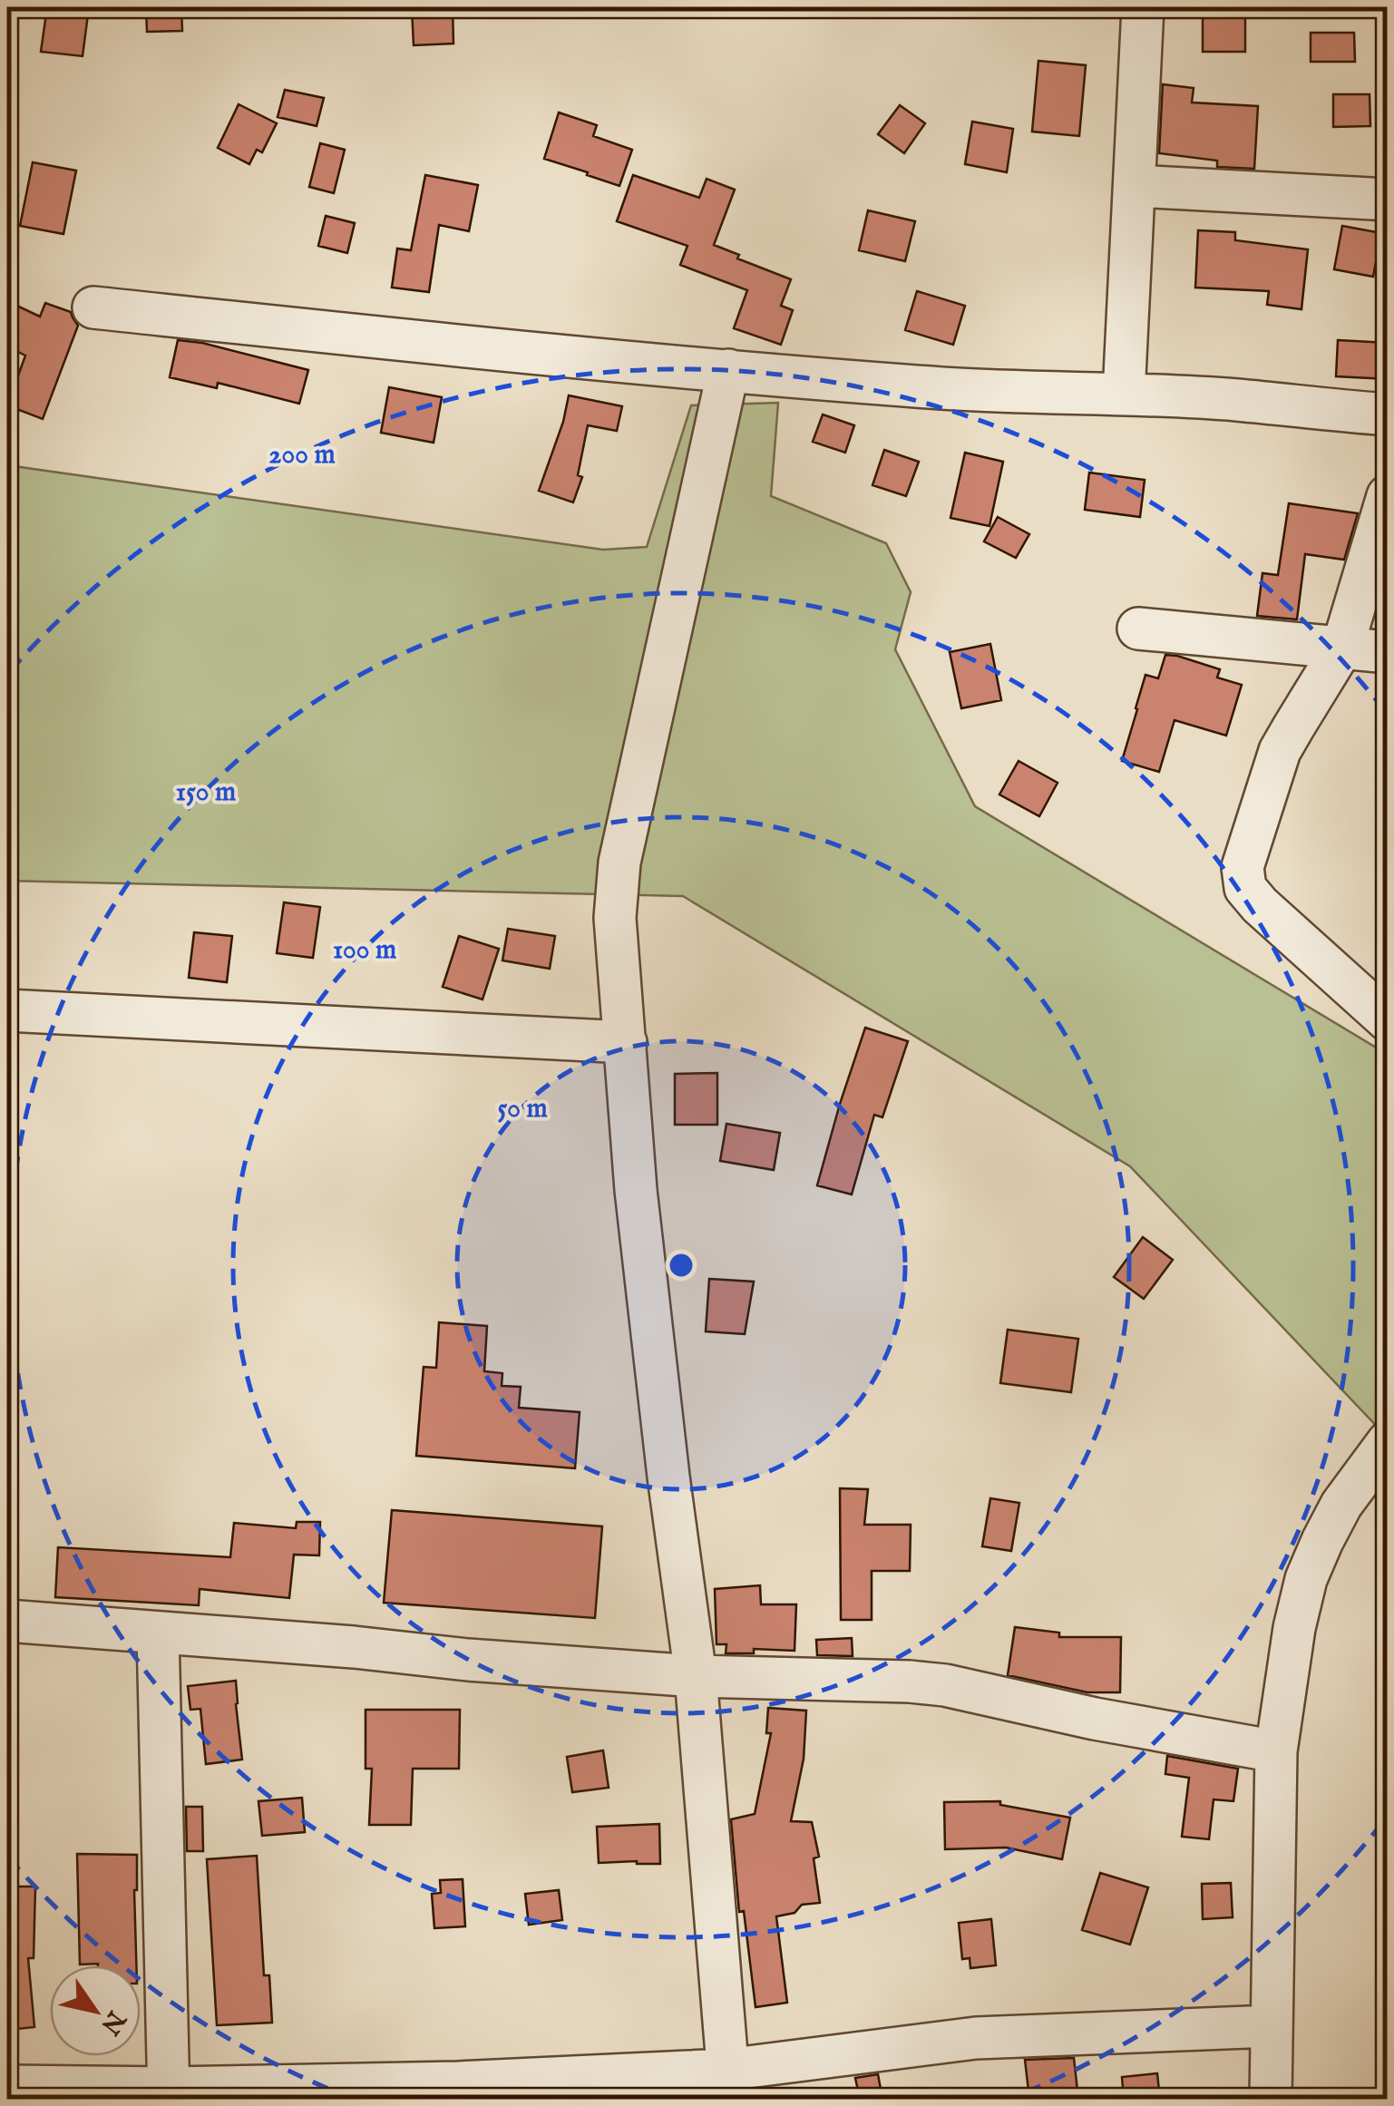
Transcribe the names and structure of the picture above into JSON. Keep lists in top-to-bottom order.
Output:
{
  "north": "bottom right",
  "rings": [
    "200 m",
    "150 m",
    "100 m",
    "50 m"
  ]
}
